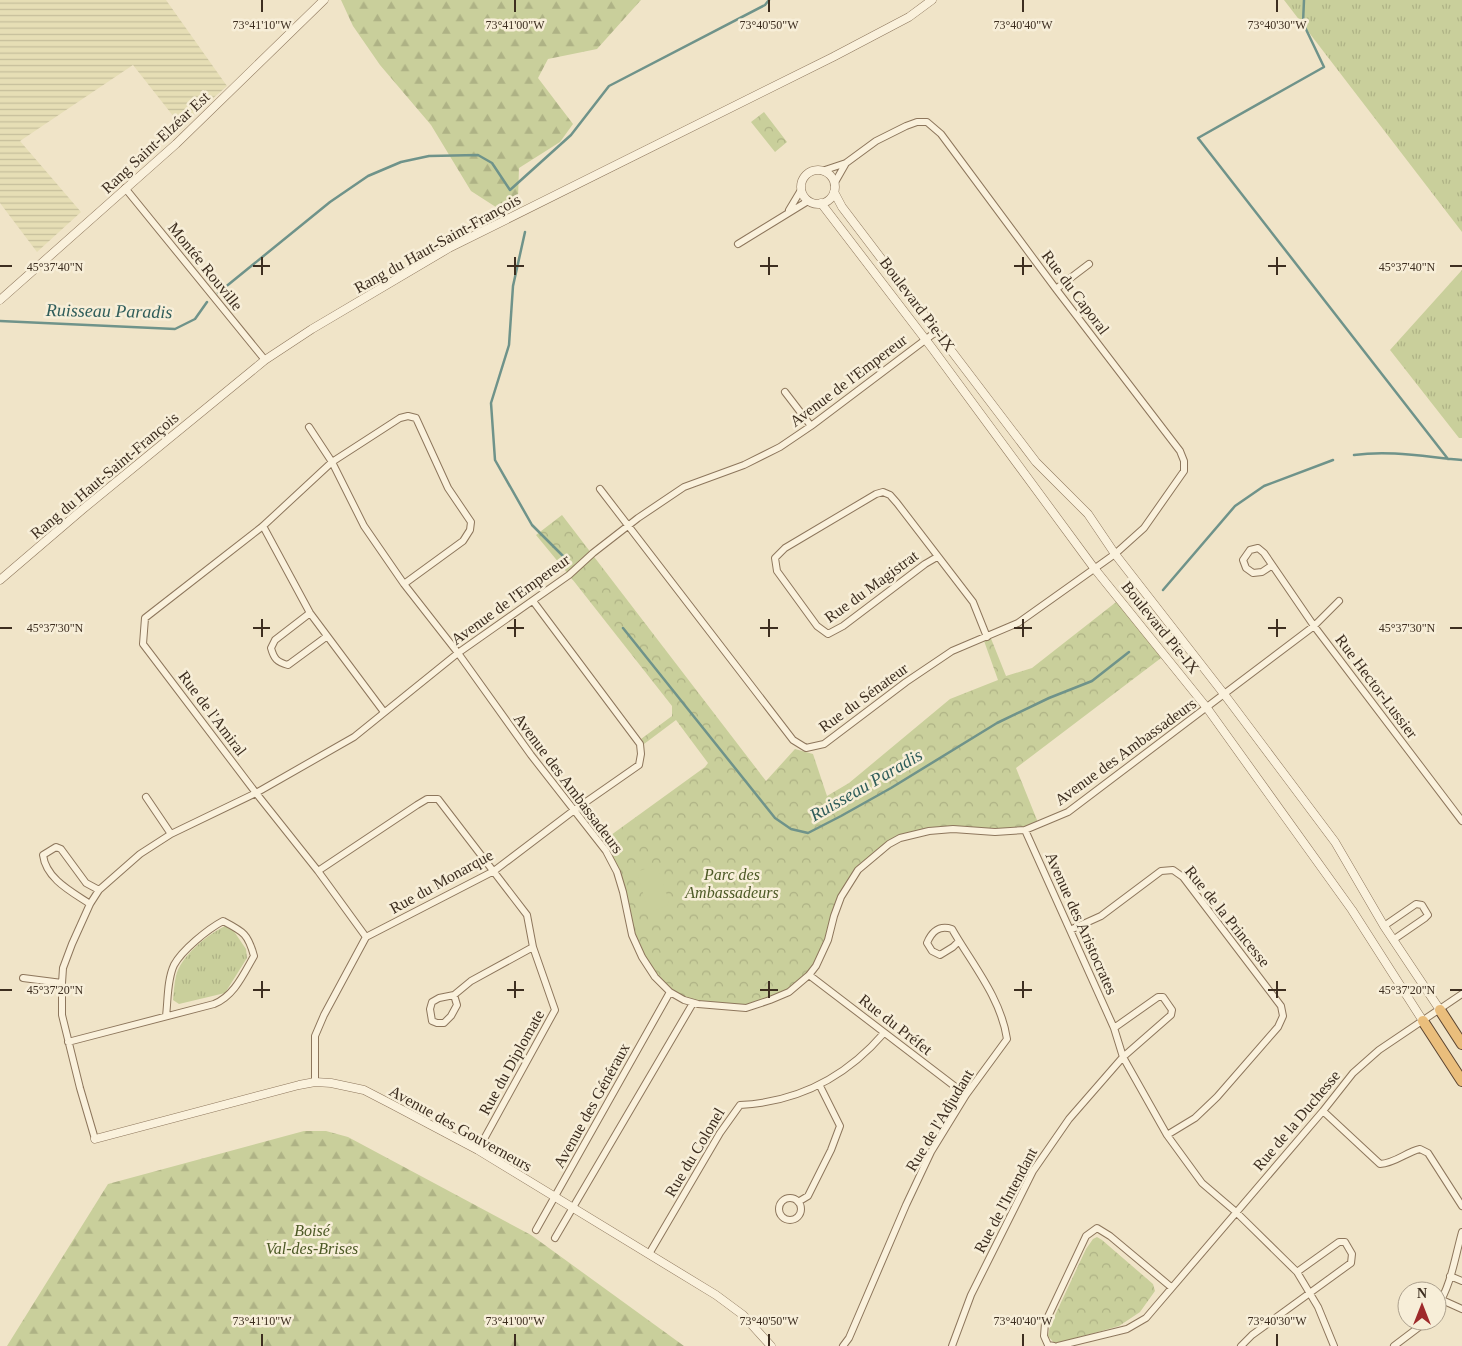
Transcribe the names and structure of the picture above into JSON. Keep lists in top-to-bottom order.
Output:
{
  "streets": {
    "highway": ["Boulevard Pie-IX"],
    "street": [
      "Rang Saint-Elzéar Est",
      "Rang du Haut-Saint-François",
      "Montée Rouville",
      "Rue du Caporal",
      "Avenue de l'Empereur",
      "Rue du Magistrat",
      "Rue Hector-Lussier",
      "Rue du Sénateur",
      "Rue de l'Amiral",
      "Avenue des Ambassadeurs",
      "Rue du Monarque",
      "Rue de la Princesse",
      "Avenue des Aristocrates",
      "Rue du Préfet",
      "Rue du Diplomate",
      "Avenue des Généraux",
      "Rue de l'Adjudant",
      "Rue de la Duchesse",
      "Avenue des Gouverneurs",
      "Rue du Colonel",
      "Rue de l'Intendant"
    ]
  },
  "crossings": [
    ["Rang Saint-Elzéar Est", "Montée Rouville"],
    ["Rang du Haut-Saint-François", "Montée Rouville"],
    ["Rue du Caporal", "Boulevard Pie-IX"],
    ["Rue du Caporal", "Rue du Sénateur"],
    ["Boulevard Pie-IX", "Avenue de l'Empereur"],
    ["Boulevard Pie-IX", "Rue du Sénateur"],
    ["Boulevard Pie-IX", "Avenue des Ambassadeurs"],
    ["Boulevard Pie-IX", "Rue de la Duchesse"],
    ["Avenue de l'Empereur", "Rue du Sénateur"],
    ["Avenue de l'Empereur", "Rue de l'Amiral"],
    ["Avenue de l'Empereur", "Avenue des Ambassadeurs"],
    ["Avenue de l'Empereur", "Rue du Monarque"],
    ["Avenue de l'Empereur", "Avenue des Gouverneurs"],
    ["Rue du Magistrat", "Rue du Sénateur"],
    ["Rue Hector-Lussier", "Avenue des Ambassadeurs"],
    ["Rue de l'Amiral", "Avenue des Ambassadeurs"],
    ["Rue de l'Amiral", "Rue du Monarque"],
    ["Rue de l'Amiral", "Rue du Diplomate"],
    ["Avenue des Ambassadeurs", "Rue du Monarque"],
    ["Avenue des Ambassadeurs", "Avenue des Aristocrates"],
    ["Avenue des Ambassadeurs", "Rue du Préfet"],
    ["Avenue des Ambassadeurs", "Avenue des Généraux"],
    ["Rue du Monarque", "Rue du Diplomate"],
    ["Rue de la Princesse", "Avenue des Aristocrates"],
    ["Avenue des Aristocrates", "Rue de la Duchesse"],
    ["Avenue des Aristocrates", "Rue de l'Intendant"],
    ["Rue du Préfet", "Rue de l'Adjudant"],
    ["Rue du Préfet", "Rue du Colonel"],
    ["Rue du Diplomate", "Avenue des Gouverneurs"],
    ["Avenue des Généraux", "Avenue des Gouverneurs"],
    ["Avenue des Gouverneurs", "Rue du Colonel"]
  ],
  "water": ["Ruisseau Paradis"],
  "parks": ["Parc des Ambassadeurs", "Boisé Val-des-Brises"],
  "north": "top",
  "coordinates": [
    "73°41'10\"W",
    "73°41'00\"W",
    "73°40'50\"W",
    "73°40'40\"W",
    "73°40'30\"W",
    "45°37'40\"N",
    "45°37'30\"N",
    "45°37'20\"N"
  ]
}
